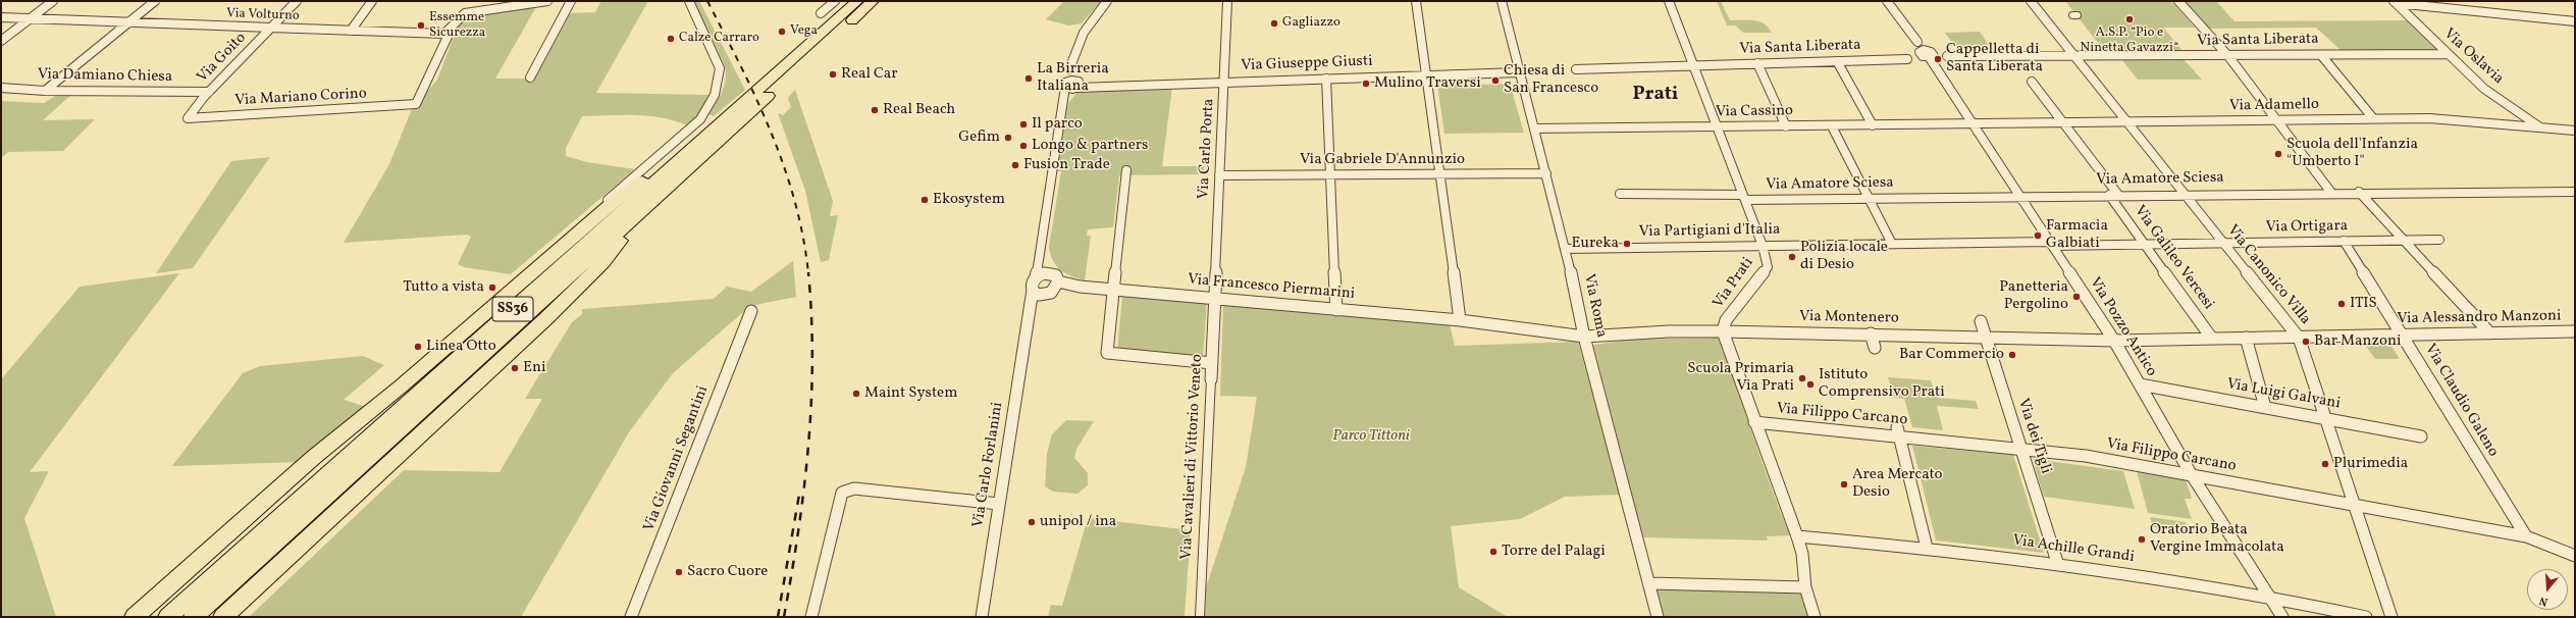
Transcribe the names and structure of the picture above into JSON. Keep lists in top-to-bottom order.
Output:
{
  "streets": {
    "highway": ["SS36"],
    "street": [
      "Via Volturno",
      "Via Santa Liberata",
      "Via Oslavia",
      "Via Goito",
      "Via Giuseppe Giusti",
      "Via Damiano Chiesa",
      "Via Mariano Corino",
      "Via Adamello",
      "Via Cassino",
      "Via Carlo Porta",
      "Via Gabriele D'Annunzio",
      "Via Amatore Sciesa",
      "Via Ortigara",
      "Via Partigiani d'Italia",
      "Via Galileo Vercesi",
      "Via Canonico Villa",
      "Via Prati",
      "Via Francesco Piermarini",
      "Via Roma",
      "Via Montenero",
      "Via Alessandro Manzoni",
      "Via Pozzo Antico",
      "Via Luigi Galvani",
      "Via Claudio Galeno",
      "Via Filippo Carcano",
      "Via dei Tigli",
      "Via Cavalieri di Vittorio Veneto",
      "Via Giovanni Segantini",
      "Via Carlo Forlanini",
      "Via Achille Grandi"
    ]
  },
  "crossings": [
    ["Via Volturno", "Via Goito"],
    ["Via Volturno", "Via Mariano Corino"],
    ["Via Santa Liberata", "Via Oslavia"],
    ["Via Santa Liberata", "Via Canonico Villa"],
    ["Via Santa Liberata", "Via Prati"],
    ["Via Santa Liberata", "Via Pozzo Antico"],
    ["Via Oslavia", "Via Adamello"],
    ["Via Goito", "Via Damiano Chiesa"],
    ["Via Goito", "Via Mariano Corino"],
    ["Via Giuseppe Giusti", "Via Carlo Porta"],
    ["Via Giuseppe Giusti", "Via Roma"],
    ["Via Adamello", "Via Cassino"],
    ["Via Adamello", "Via Galileo Vercesi"],
    ["Via Adamello", "Via Canonico Villa"],
    ["Via Adamello", "Via Pozzo Antico"],
    ["Via Cassino", "Via Prati"],
    ["Via Cassino", "Via Roma"],
    ["Via Cassino", "Via Pozzo Antico"],
    ["Via Carlo Porta", "Via Gabriele D'Annunzio"],
    ["Via Carlo Porta", "Via Francesco Piermarini"],
    ["Via Carlo Porta", "Via Cavalieri di Vittorio Veneto"],
    ["Via Gabriele D'Annunzio", "Via Roma"],
    ["Via Amatore Sciesa", "Via Galileo Vercesi"],
    ["Via Amatore Sciesa", "Via Canonico Villa"],
    ["Via Amatore Sciesa", "Via Prati"],
    ["Via Amatore Sciesa", "Via Pozzo Antico"],
    ["Via Ortigara", "Via Partigiani d'Italia"],
    ["Via Ortigara", "Via Galileo Vercesi"],
    ["Via Ortigara", "Via Canonico Villa"],
    ["Via Ortigara", "Via Pozzo Antico"],
    ["Via Ortigara", "Via Claudio Galeno"],
    ["Via Partigiani d'Italia", "Via Prati"],
    ["Via Partigiani d'Italia", "Via Roma"],
    ["Via Partigiani d'Italia", "Via Pozzo Antico"],
    ["Via Galileo Vercesi", "Via Alessandro Manzoni"],
    ["Via Canonico Villa", "Via Alessandro Manzoni"],
    ["Via Canonico Villa", "Via Luigi Galvani"],
    ["Via Canonico Villa", "Via Filippo Carcano"],
    ["Via Prati", "Via Montenero"],
    ["Via Prati", "Via Filippo Carcano"],
    ["Via Prati", "Via Achille Grandi"],
    ["Via Francesco Piermarini", "Via Roma"],
    ["Via Francesco Piermarini", "Via Montenero"],
    ["Via Francesco Piermarini", "Via Cavalieri di Vittorio Veneto"],
    ["Via Francesco Piermarini", "Via Carlo Forlanini"],
    ["Via Roma", "Via Montenero"],
    ["Via Montenero", "Via Alessandro Manzoni"],
    ["Via Montenero", "Via Pozzo Antico"],
    ["Via Montenero", "Via dei Tigli"],
    ["Via Alessandro Manzoni", "Via Pozzo Antico"],
    ["Via Alessandro Manzoni", "Via Claudio Galeno"],
    ["Via Pozzo Antico", "Via Luigi Galvani"],
    ["Via Pozzo Antico", "Via Filippo Carcano"],
    ["Via Pozzo Antico", "Via Achille Grandi"],
    ["Via Claudio Galeno", "Via Filippo Carcano"],
    ["Via Filippo Carcano", "Via dei Tigli"],
    ["Via dei Tigli", "Via Achille Grandi"]
  ],
  "districts": ["Prati"],
  "parks": ["Parco Tittoni"],
  "places": [
    "A.S.P. “Pio e Ninetta Gavazzi“",
    "Gagliazzo",
    "Essemme Sicurezza",
    "Vega",
    "Calze Carraro",
    "Cappelletta di Santa Liberata",
    "Real Car",
    "La Birreria Italiana",
    "Chiesa di San Francesco",
    "Mulino Traversi",
    "Real Beach",
    "Il parco",
    "Gefim",
    "Longo & partners",
    "Scuola dell'Infanzia \"Umberto I\"",
    "Fusion Trade",
    "Ekosystem",
    "Farmacia Galbiati",
    "Eureka",
    "Polizia locale di Desio",
    "Tutto a vista",
    "Panetteria Pergolino",
    "ITIS",
    "Bar Manzoni",
    "Linea Otto",
    "Bar Commercio",
    "Eni",
    "Scuola Primaria Via Prati",
    "Istituto Comprensivo Prati",
    "Maint System",
    "Plurimedia",
    "Area Mercato Desio",
    "unipol / ina",
    "Oratorio Beata Vergine Immacolata",
    "Torre del Palagi",
    "Sacro Cuore"
  ],
  "north": "bottom"
}
